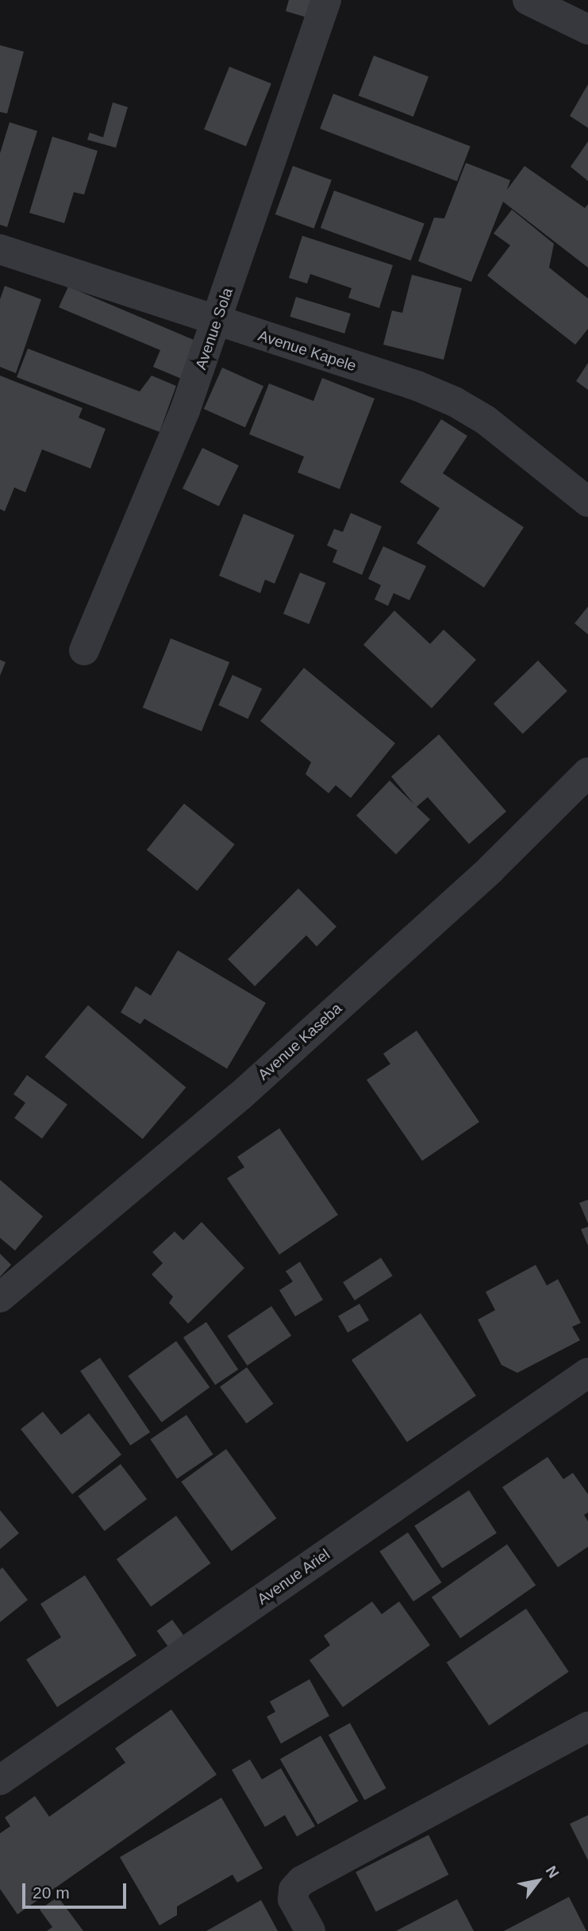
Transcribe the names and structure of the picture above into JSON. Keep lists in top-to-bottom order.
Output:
{
  "streets": {
    "street": [
      "Avenue Sola",
      "Avenue Kapele",
      "Avenue Kaseba",
      "Avenue Ariel"
    ]
  },
  "crossings": [
    ["Avenue Sola", "Avenue Kapele"]
  ],
  "scale_bar": "20 m",
  "north": "top right"
}
